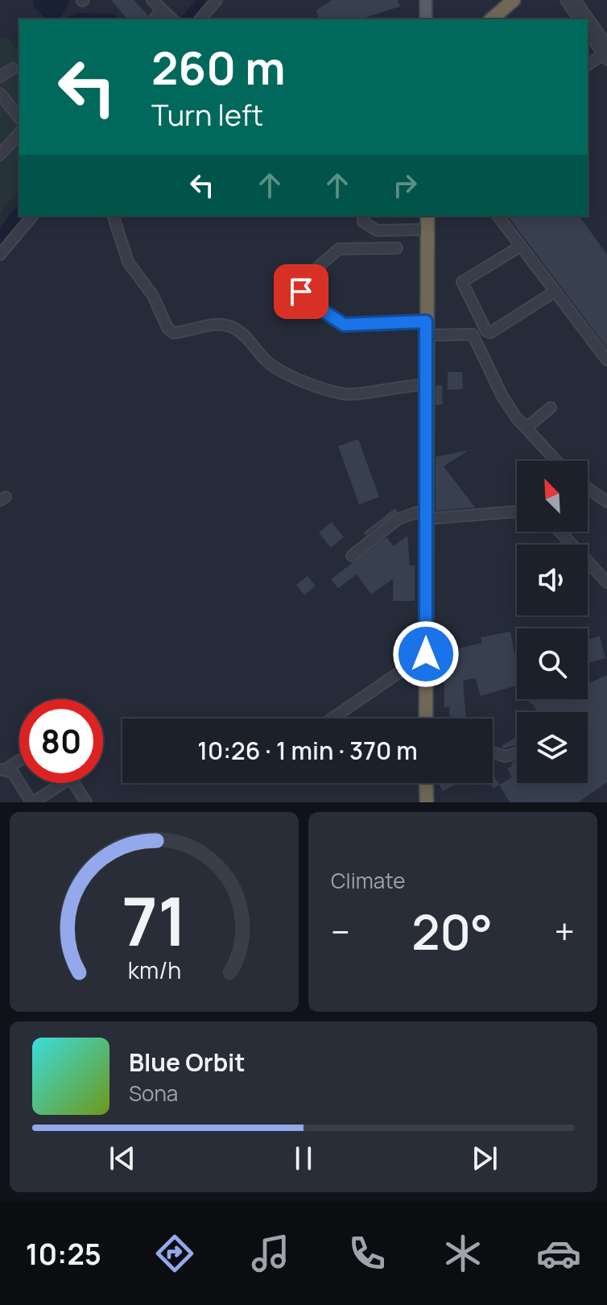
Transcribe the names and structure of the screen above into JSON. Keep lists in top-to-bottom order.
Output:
{
  "north": "top left",
  "page": {
    "turn": ["260 m", "Turn left"],
    "limit": "80",
    "trip": "10:26 · 1 min · 370 m",
    "tile": "Climate",
    "heat": ["−", "20°", "+"],
    "song": ["Blue Orbit", "Sona"],
    "tabs": "10:25",
    "gauge": ["71", "km/h"]
  }
}
